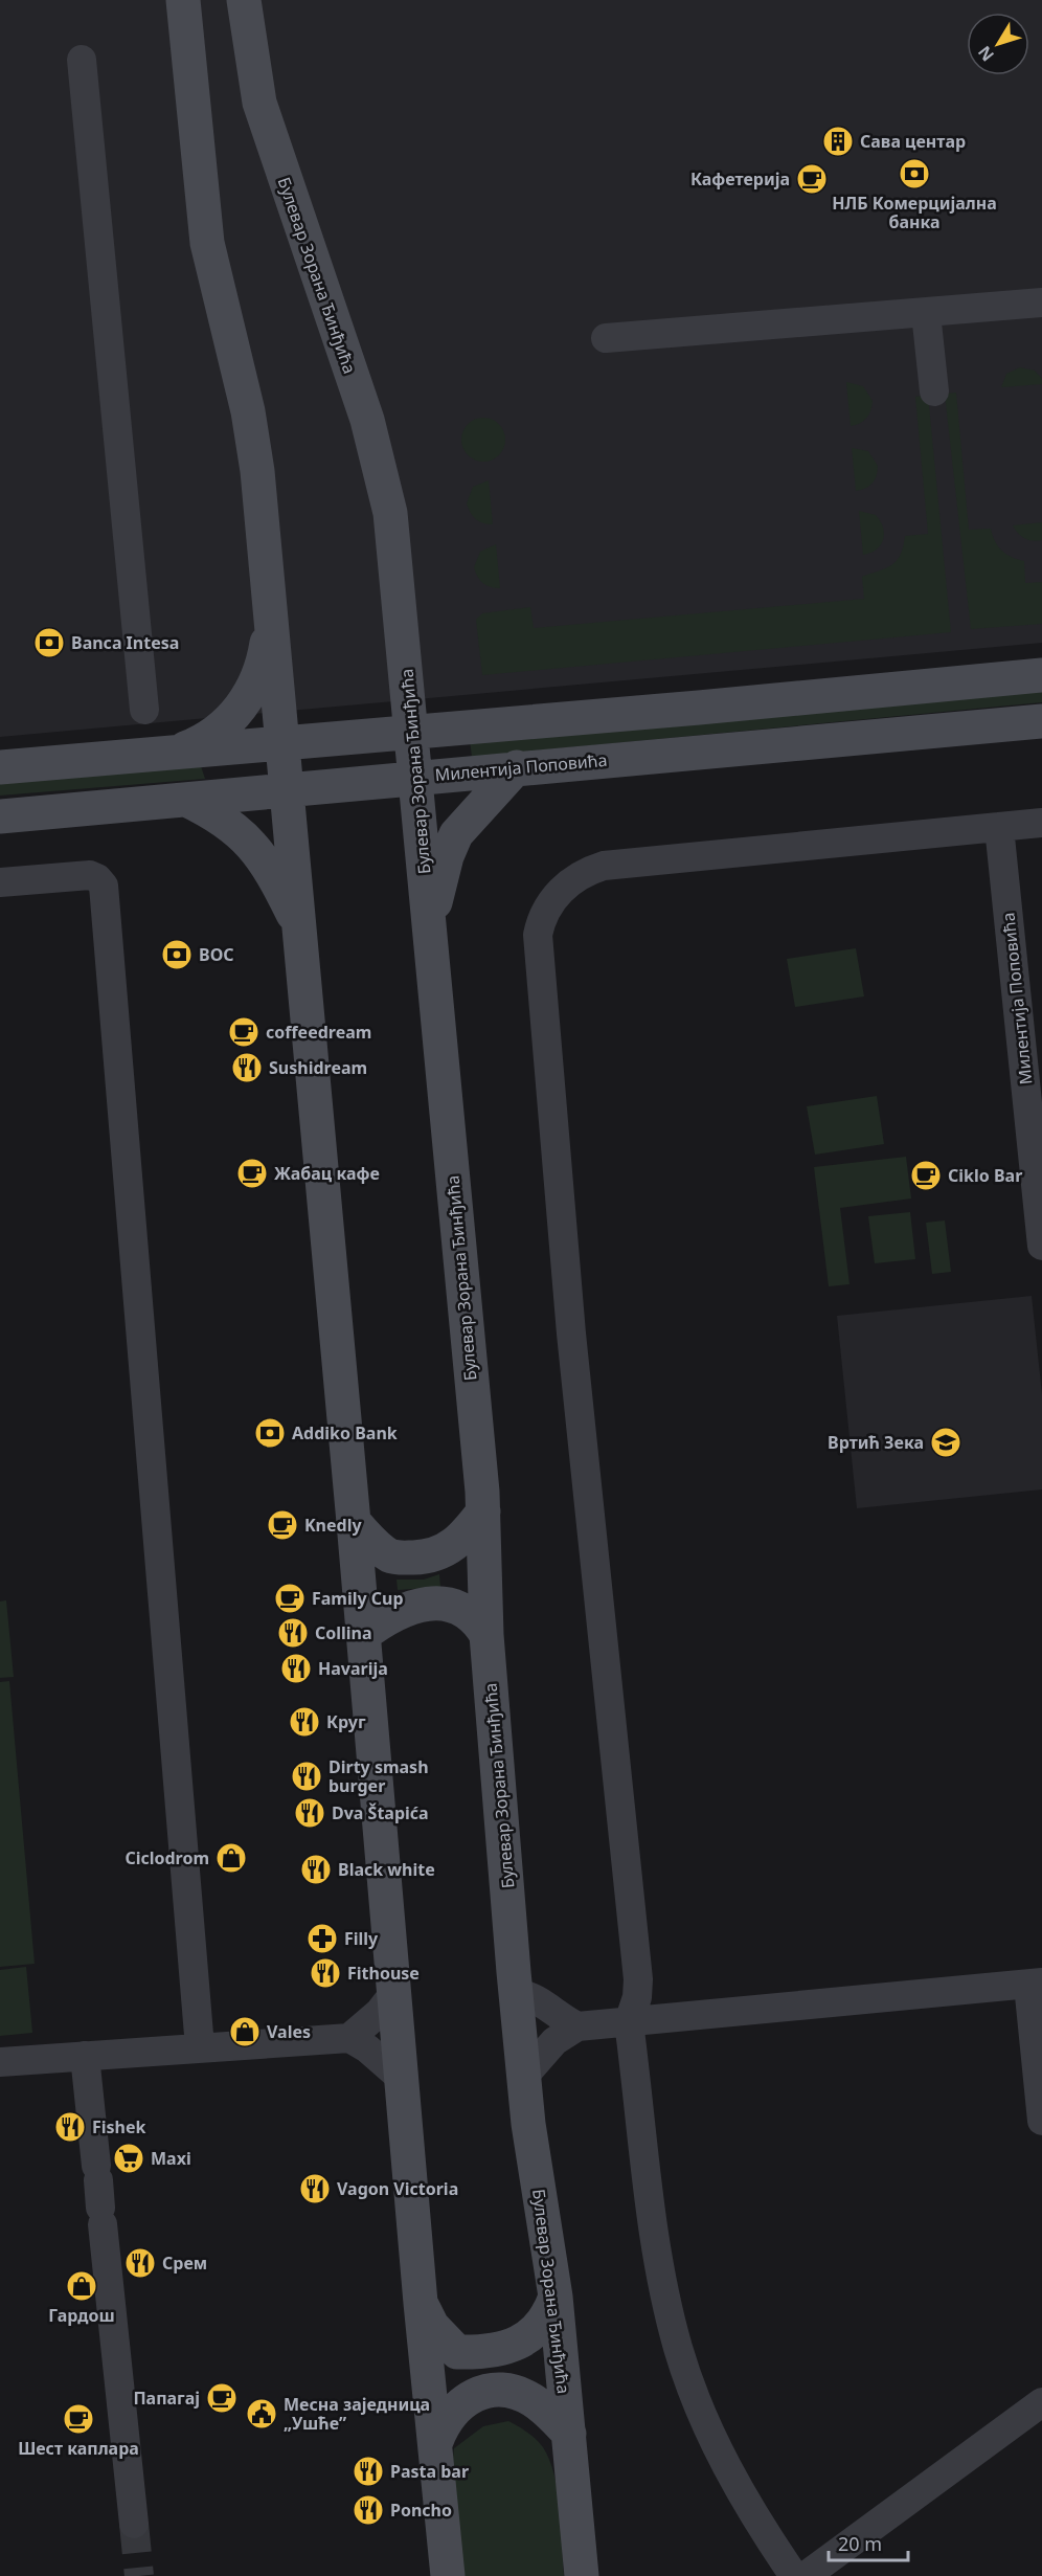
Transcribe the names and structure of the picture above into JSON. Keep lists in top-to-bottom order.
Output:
{
  "streets": {
    "street": ["Булевар Зорана Ђинђића", "Милентија Поповића"]
  },
  "crossings": [
    ["Булевар Зорана Ђинђића", "Милентија Поповића"]
  ],
  "places": {
    "building": ["Сава центар"],
    "bank": [
      "НЛБ Комерцијална банка",
      "Banca Intesa",
      "BOC",
      "Addiko Bank"
    ],
    "cafe": [
      "Кафетерија",
      "coffeedream",
      "Жабац кафе",
      "Ciklo Bar",
      "Knedly",
      "Family Cup",
      "Папагај",
      "Шест каплара"
    ],
    "restaurant": [
      "Sushidream",
      "Collina",
      "Havarija",
      "Круг",
      "Dirty smash burger",
      "Dva Štapića",
      "Black white",
      "Fithouse",
      "Fishek",
      "Vagon Victoria",
      "Срем",
      "Pasta bar",
      "Poncho"
    ],
    "school or university": ["Вртић Зека"],
    "shop": ["Ciclodrom", "Vales", "Гардош"],
    "pharmacy": ["Filly"],
    "supermarket": ["Maxi"],
    "public building": ["Месна заједница „Ушће”"]
  },
  "scale_bar": "20 m",
  "north": "bottom left"
}
